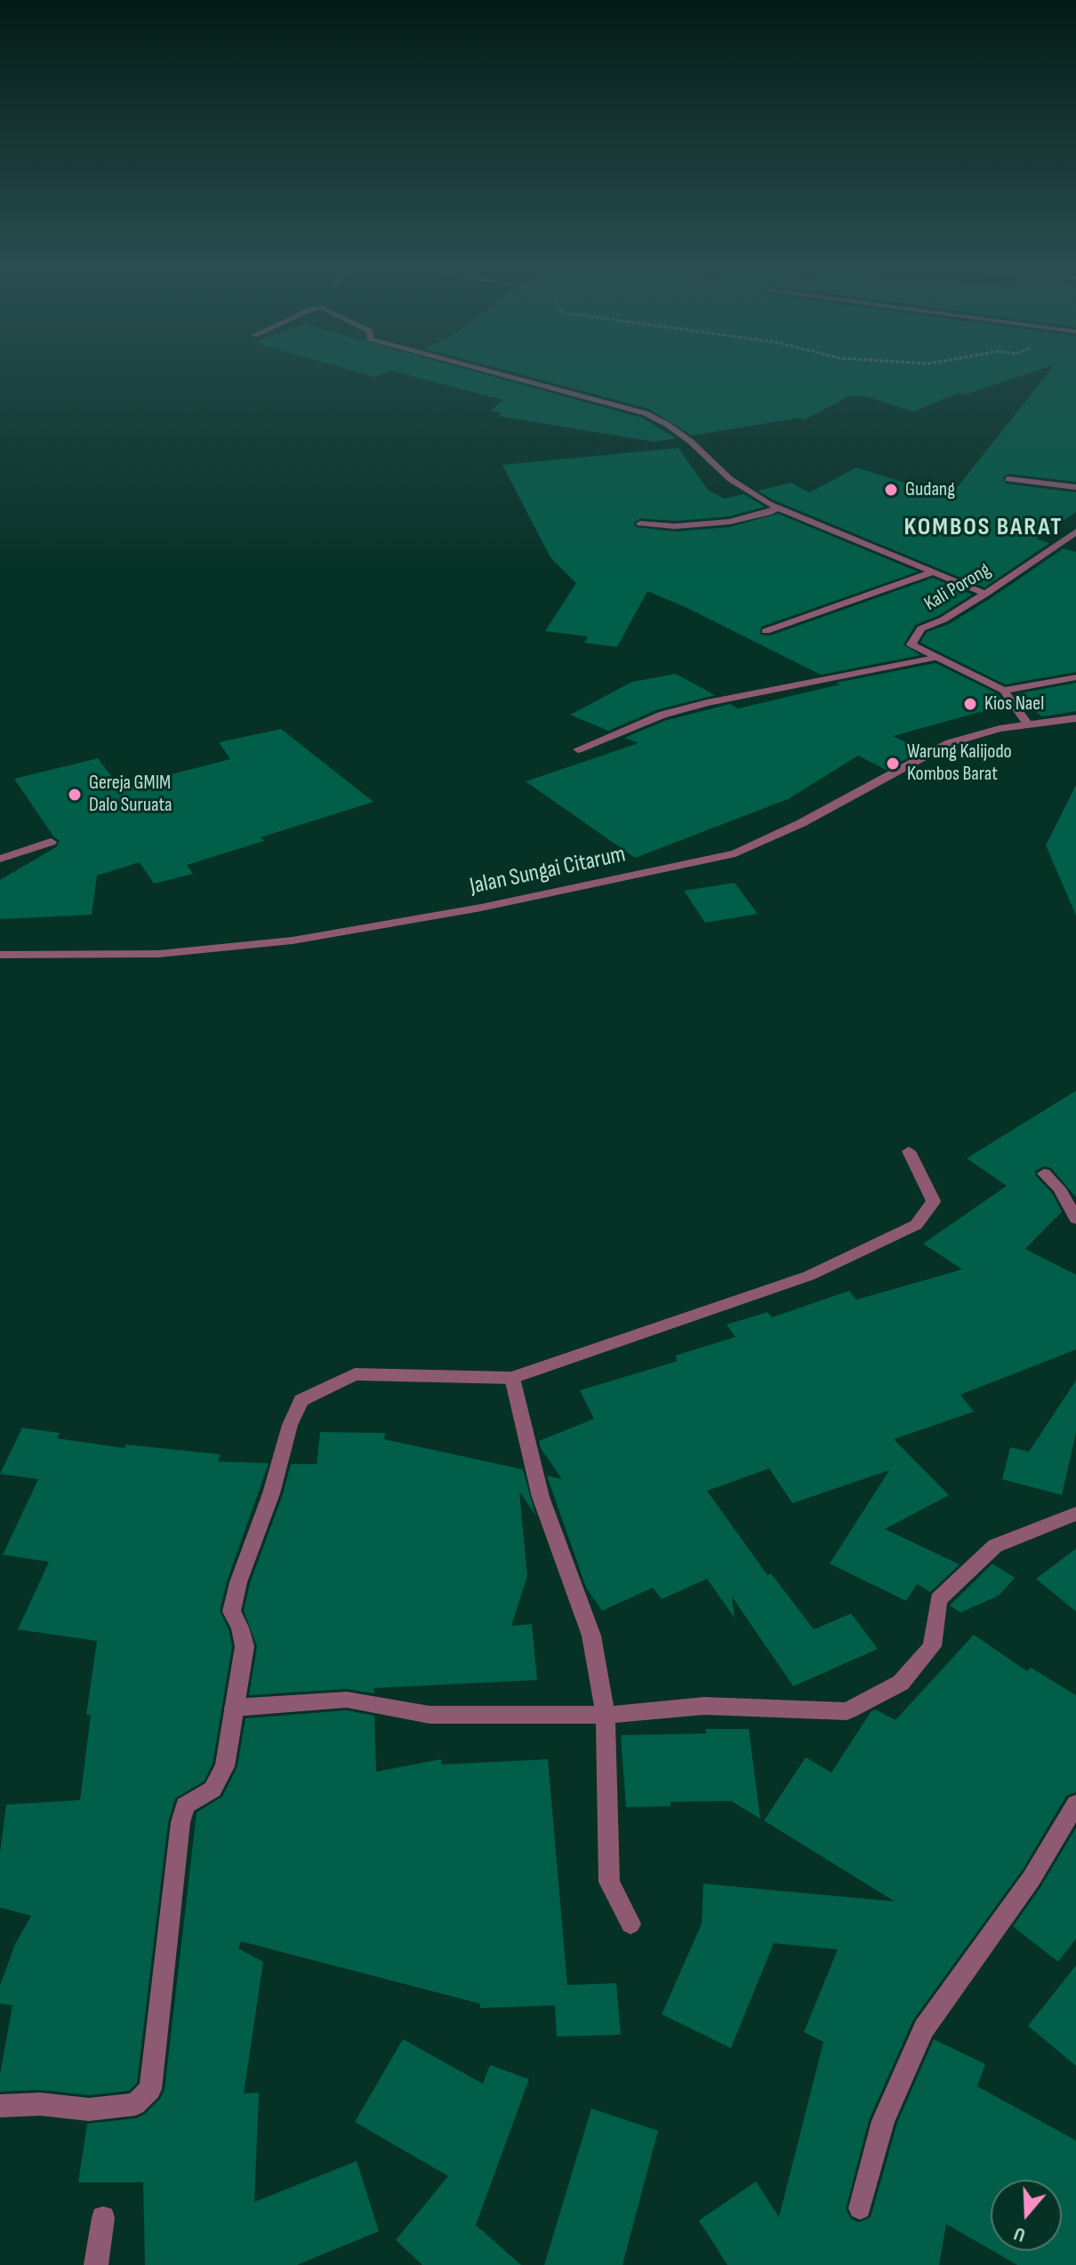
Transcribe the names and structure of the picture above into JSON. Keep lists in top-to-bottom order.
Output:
{
  "streets": {
    "street": ["Kali Porong", "Jalan Sungai Citarum"]
  },
  "crossings": [
    ["Kali Porong", "Jalan Sungai Citarum"]
  ],
  "districts": ["KOMBOS BARAT"],
  "places": [
    "Gudang",
    "Kios Nael",
    "Warung Kalijodo Kombos Barat",
    "Gereja GMIM Dalo Suruata"
  ],
  "north": "bottom"
}
